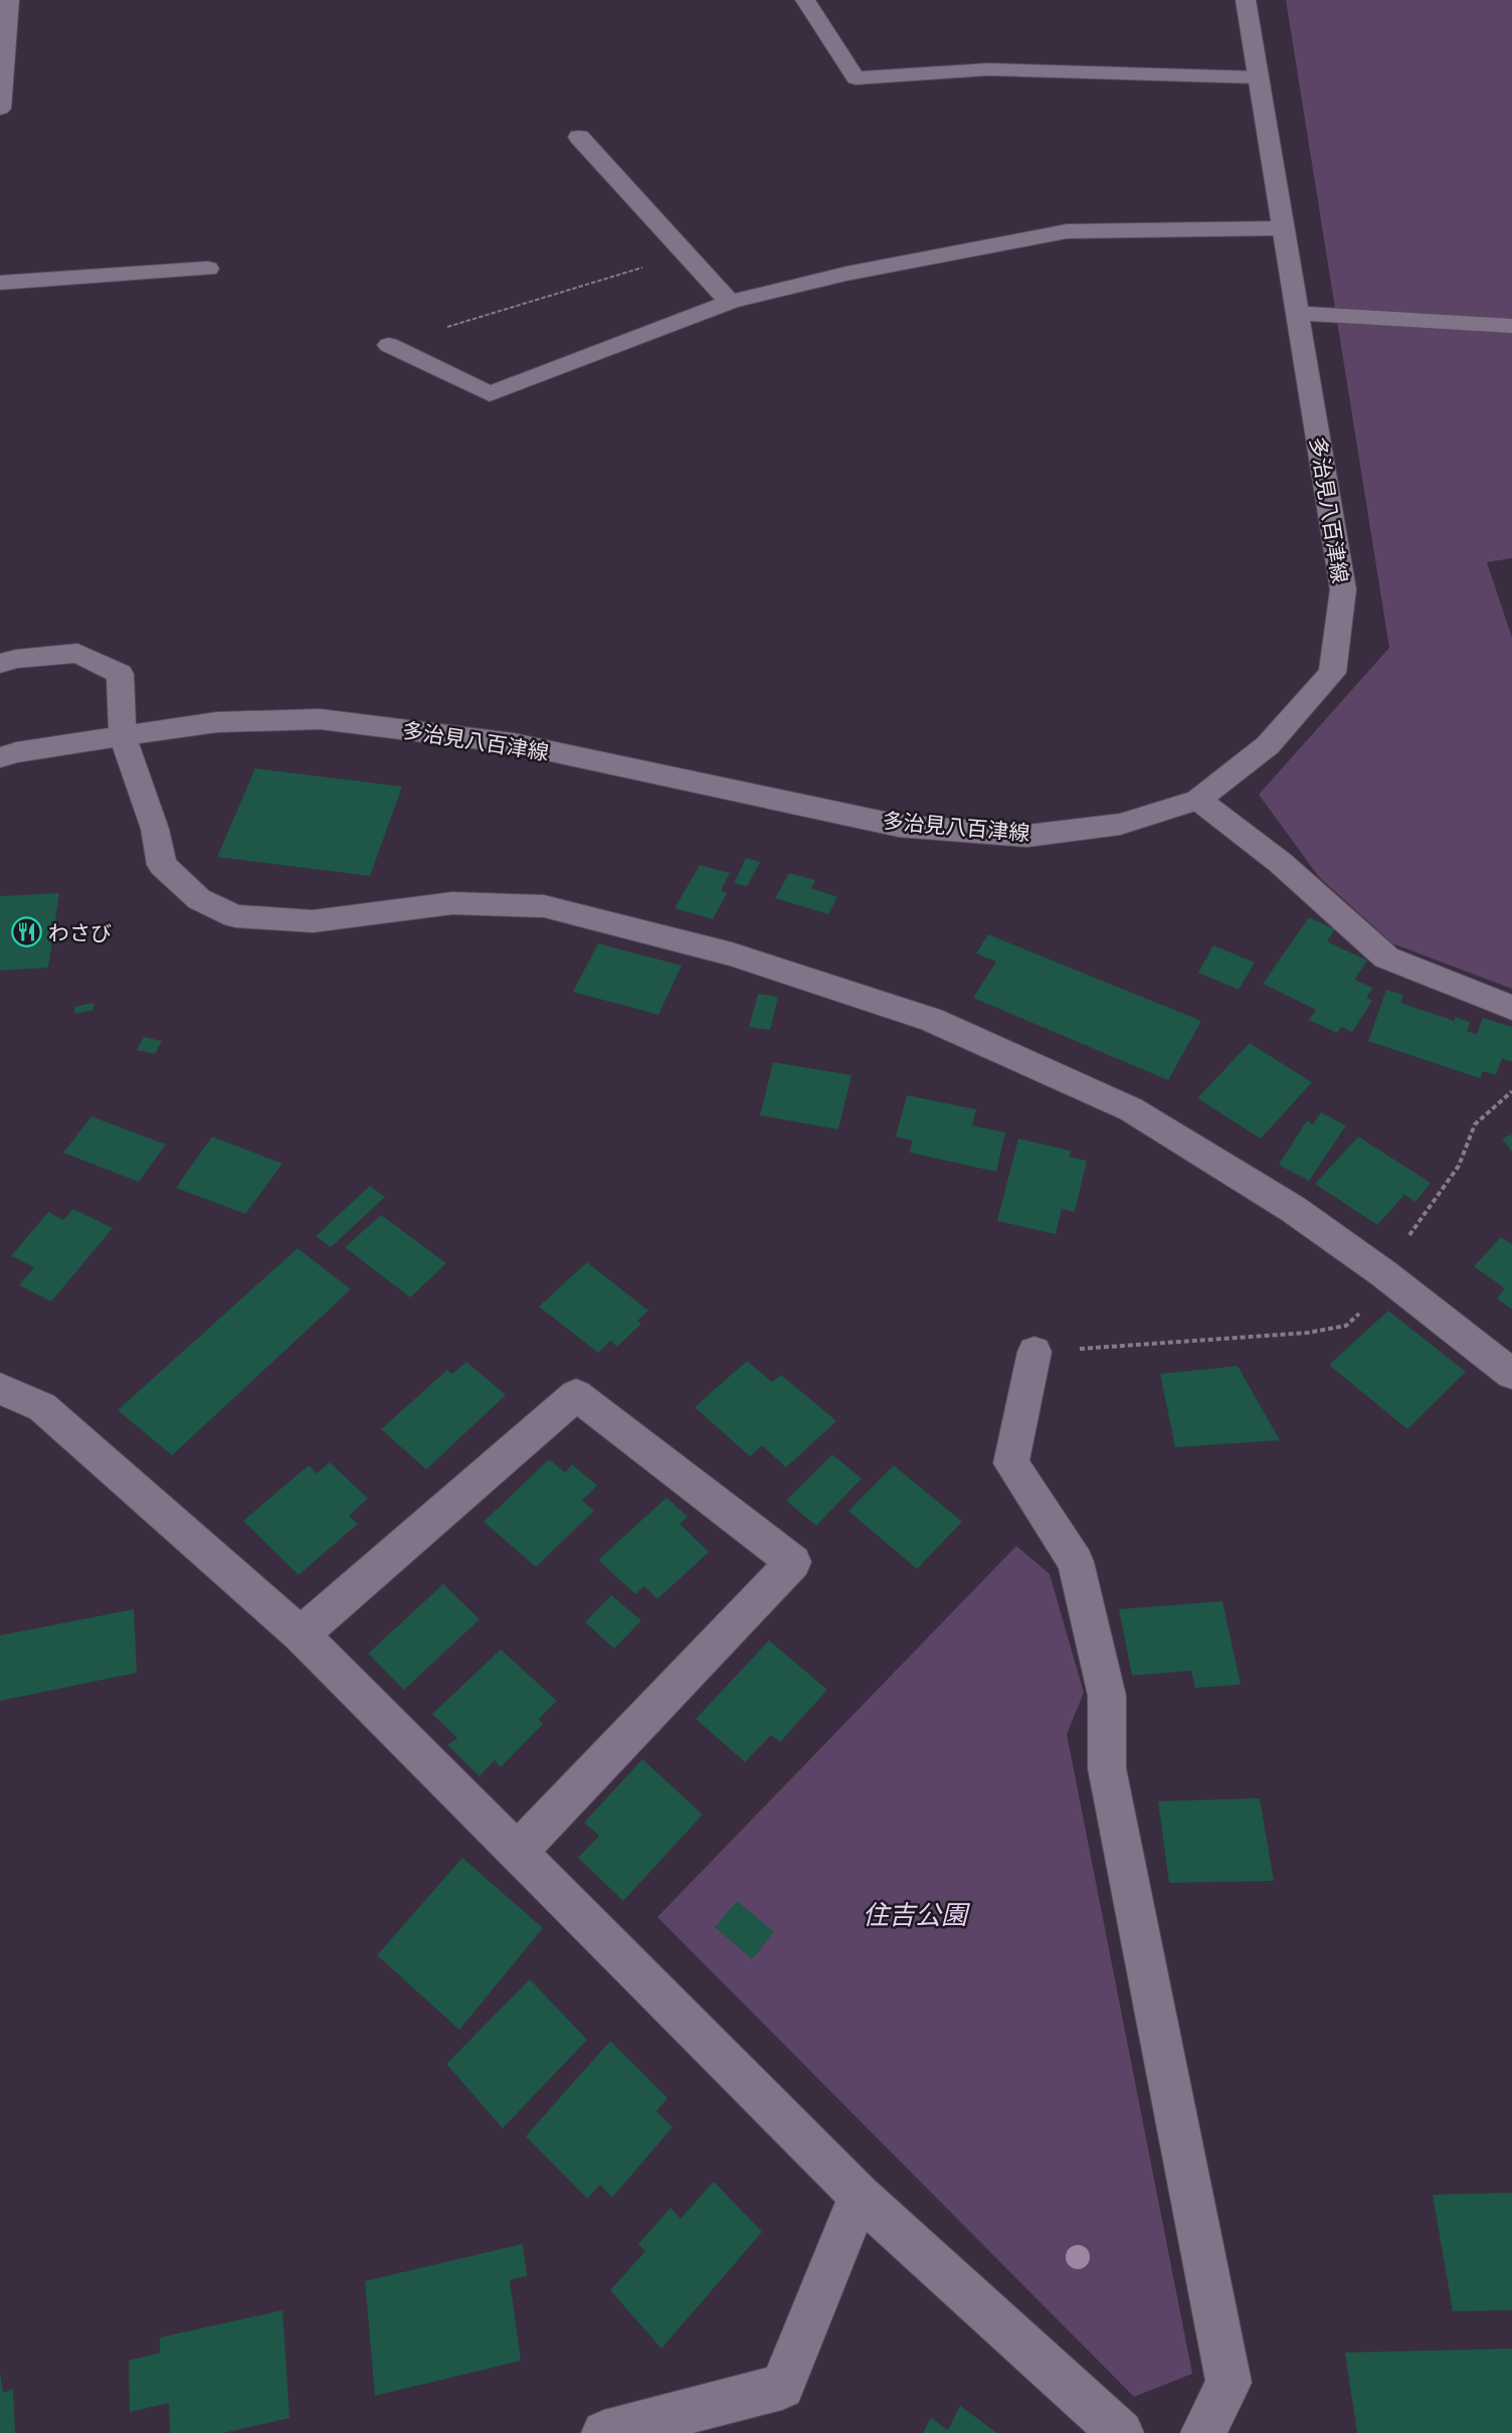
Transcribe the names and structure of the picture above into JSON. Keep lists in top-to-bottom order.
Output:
{
  "streets": {
    "street": ["多治見八百津線"]
  },
  "parks": ["住吉公園"],
  "places": {
    "restaurant": ["わさび"]
  }
}
